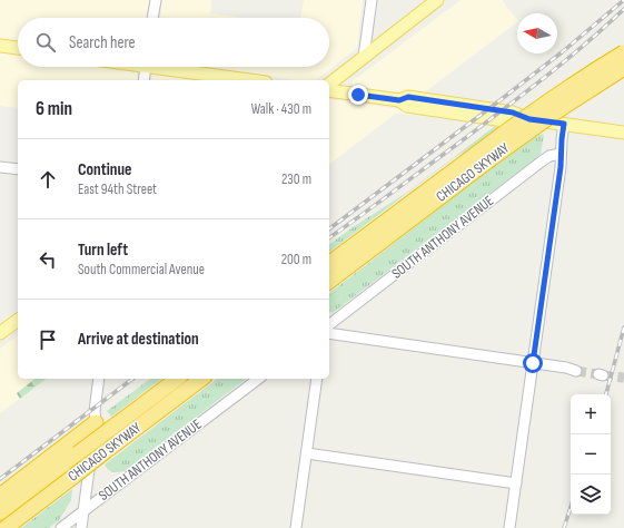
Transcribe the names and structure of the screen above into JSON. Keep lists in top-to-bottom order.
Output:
{
  "streets": {
    "highway": ["CHICAGO SKYWAY"],
    "street": ["SOUTH ANTHONY AVENUE"]
  },
  "north": "left",
  "page": {
    "search": "Search here",
    "heading": ["6 min", "Walk · 430 m"],
    "list": [
      ["Continue", "East 94th Street", "230 m"],
      ["Turn left", "South Commercial Avenue", "200 m"],
      "Arrive at destination"
    ],
    "map_buttons": ["+", "−"]
  }
}
